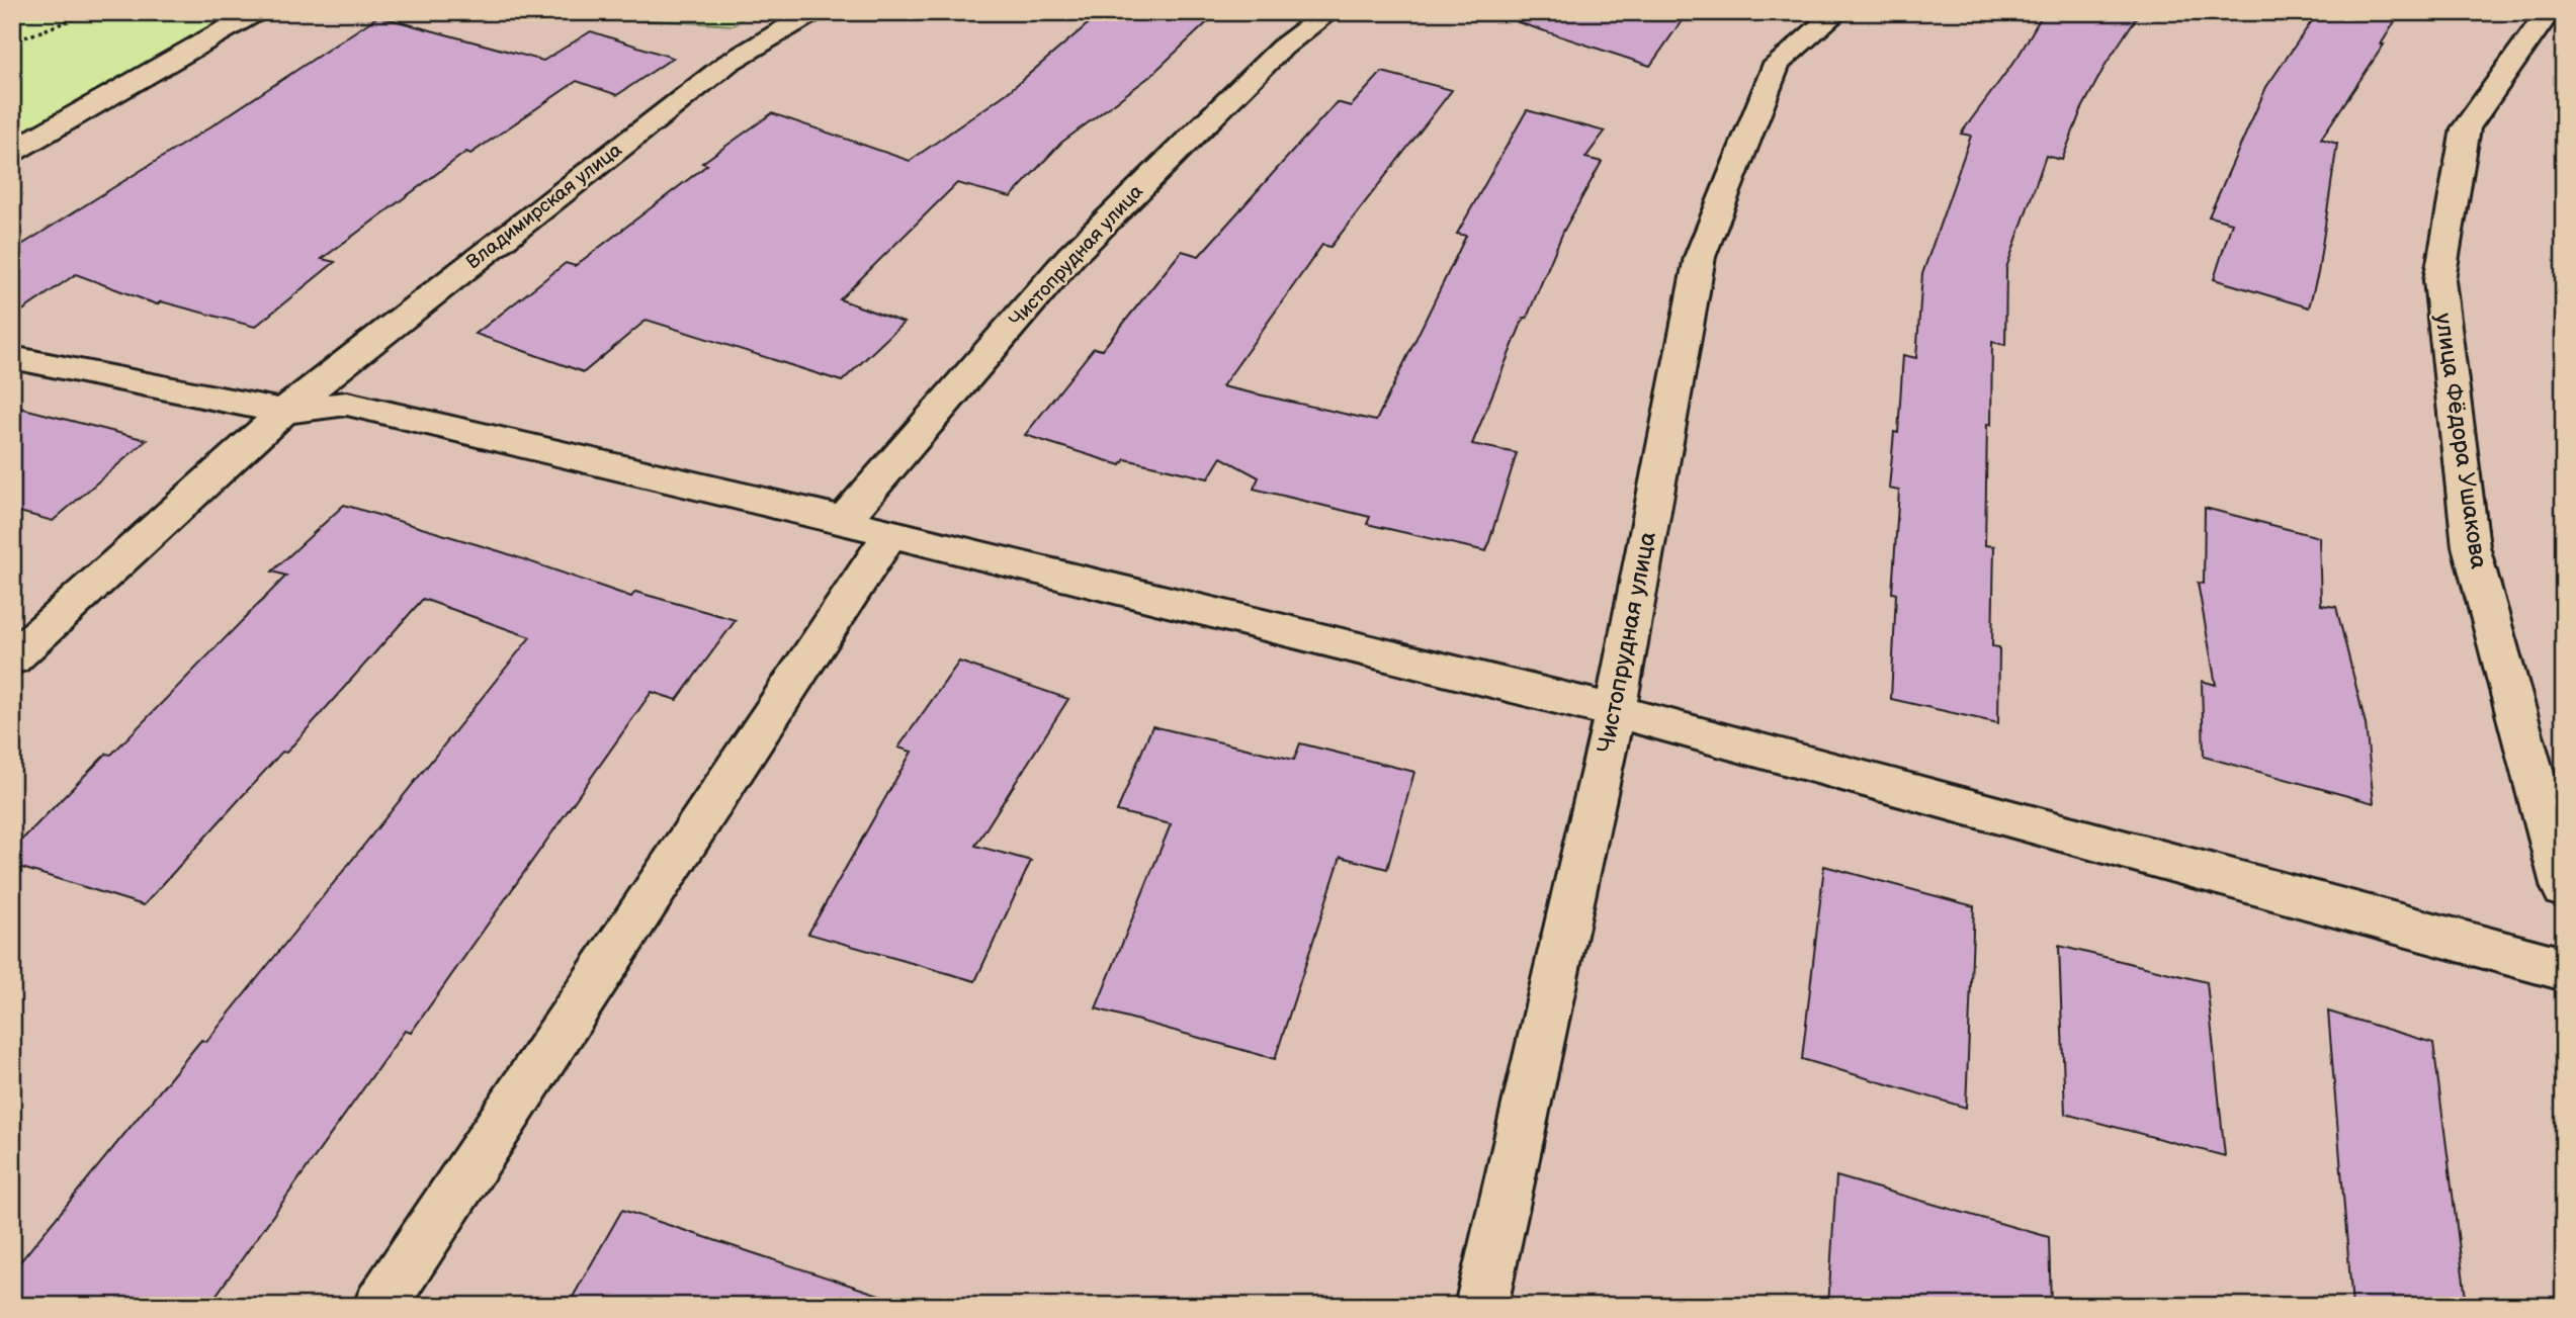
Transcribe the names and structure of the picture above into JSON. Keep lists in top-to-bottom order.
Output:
{
  "streets": {
    "street": ["Владимирская улица", "Чистопрудная улица", "улица Фёдора Ушакова"]
  }
}
